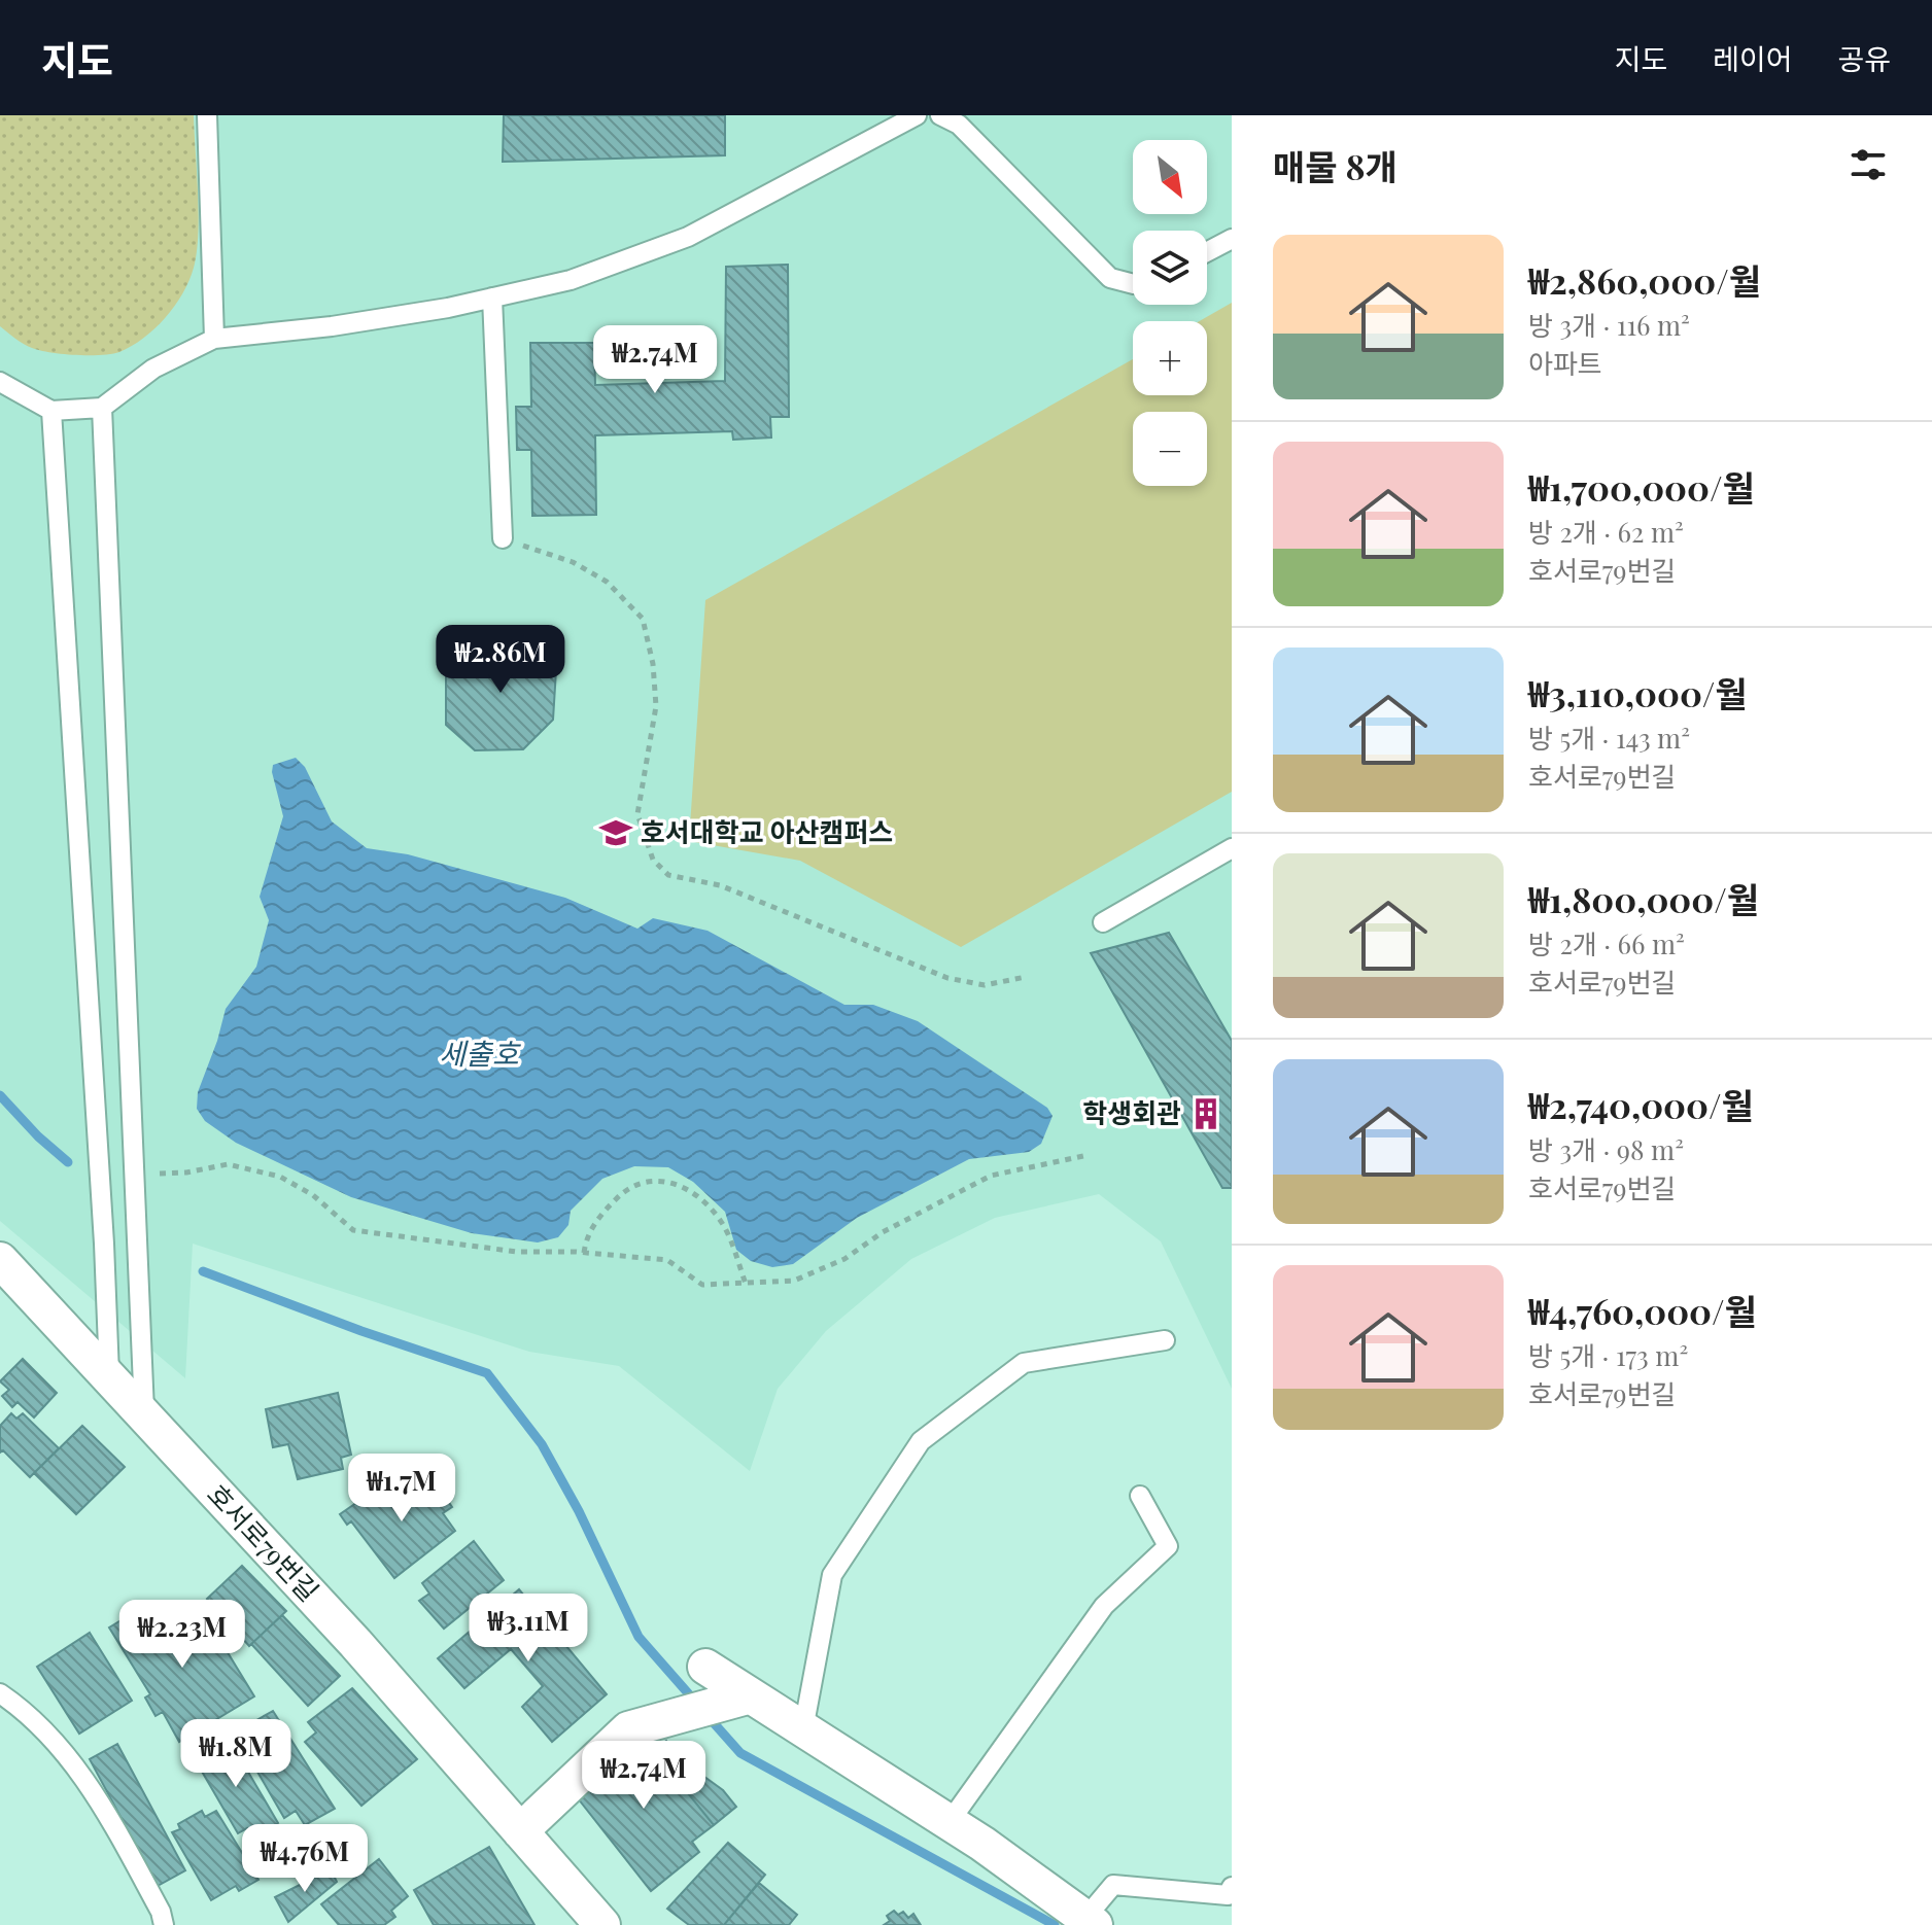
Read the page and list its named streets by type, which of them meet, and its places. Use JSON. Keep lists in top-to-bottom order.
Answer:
{
  "streets": {
    "street": ["호서로79번길"]
  },
  "water": ["세출호"],
  "places": {
    "school or university": ["호서대학교 아산캠퍼스"],
    "building": ["학생회관"]
  },
  "north": "bottom right",
  "page": {
    "header": "지도",
    "nav": ["지도", "레이어", "공유"],
    "heading": "매물 8개",
    "map_buttons": ["+", "−"],
    "list": [
      {
        "name": "₩2,860,000/월",
        "note": "방 3개 · 116 m² · 아파트"
      },
      {
        "name": "₩1,700,000/월",
        "note": "방 2개 · 62 m² · 호서로79번길"
      },
      {
        "name": "₩3,110,000/월",
        "note": "방 5개 · 143 m² · 호서로79번길"
      },
      {
        "name": "₩1,800,000/월",
        "note": "방 2개 · 66 m² · 호서로79번길"
      },
      {
        "name": "₩2,740,000/월",
        "note": "방 3개 · 98 m² · 호서로79번길"
      },
      {
        "name": "₩4,760,000/월",
        "note": "방 5개 · 173 m² · 호서로79번길"
      }
    ],
    "price": [
      "₩2.74M",
      "₩2.86M",
      "₩1.7M",
      "₩3.11M",
      "₩2.23M",
      "₩1.8M",
      "₩2.74M",
      "₩4.76M"
    ]
  }
}
